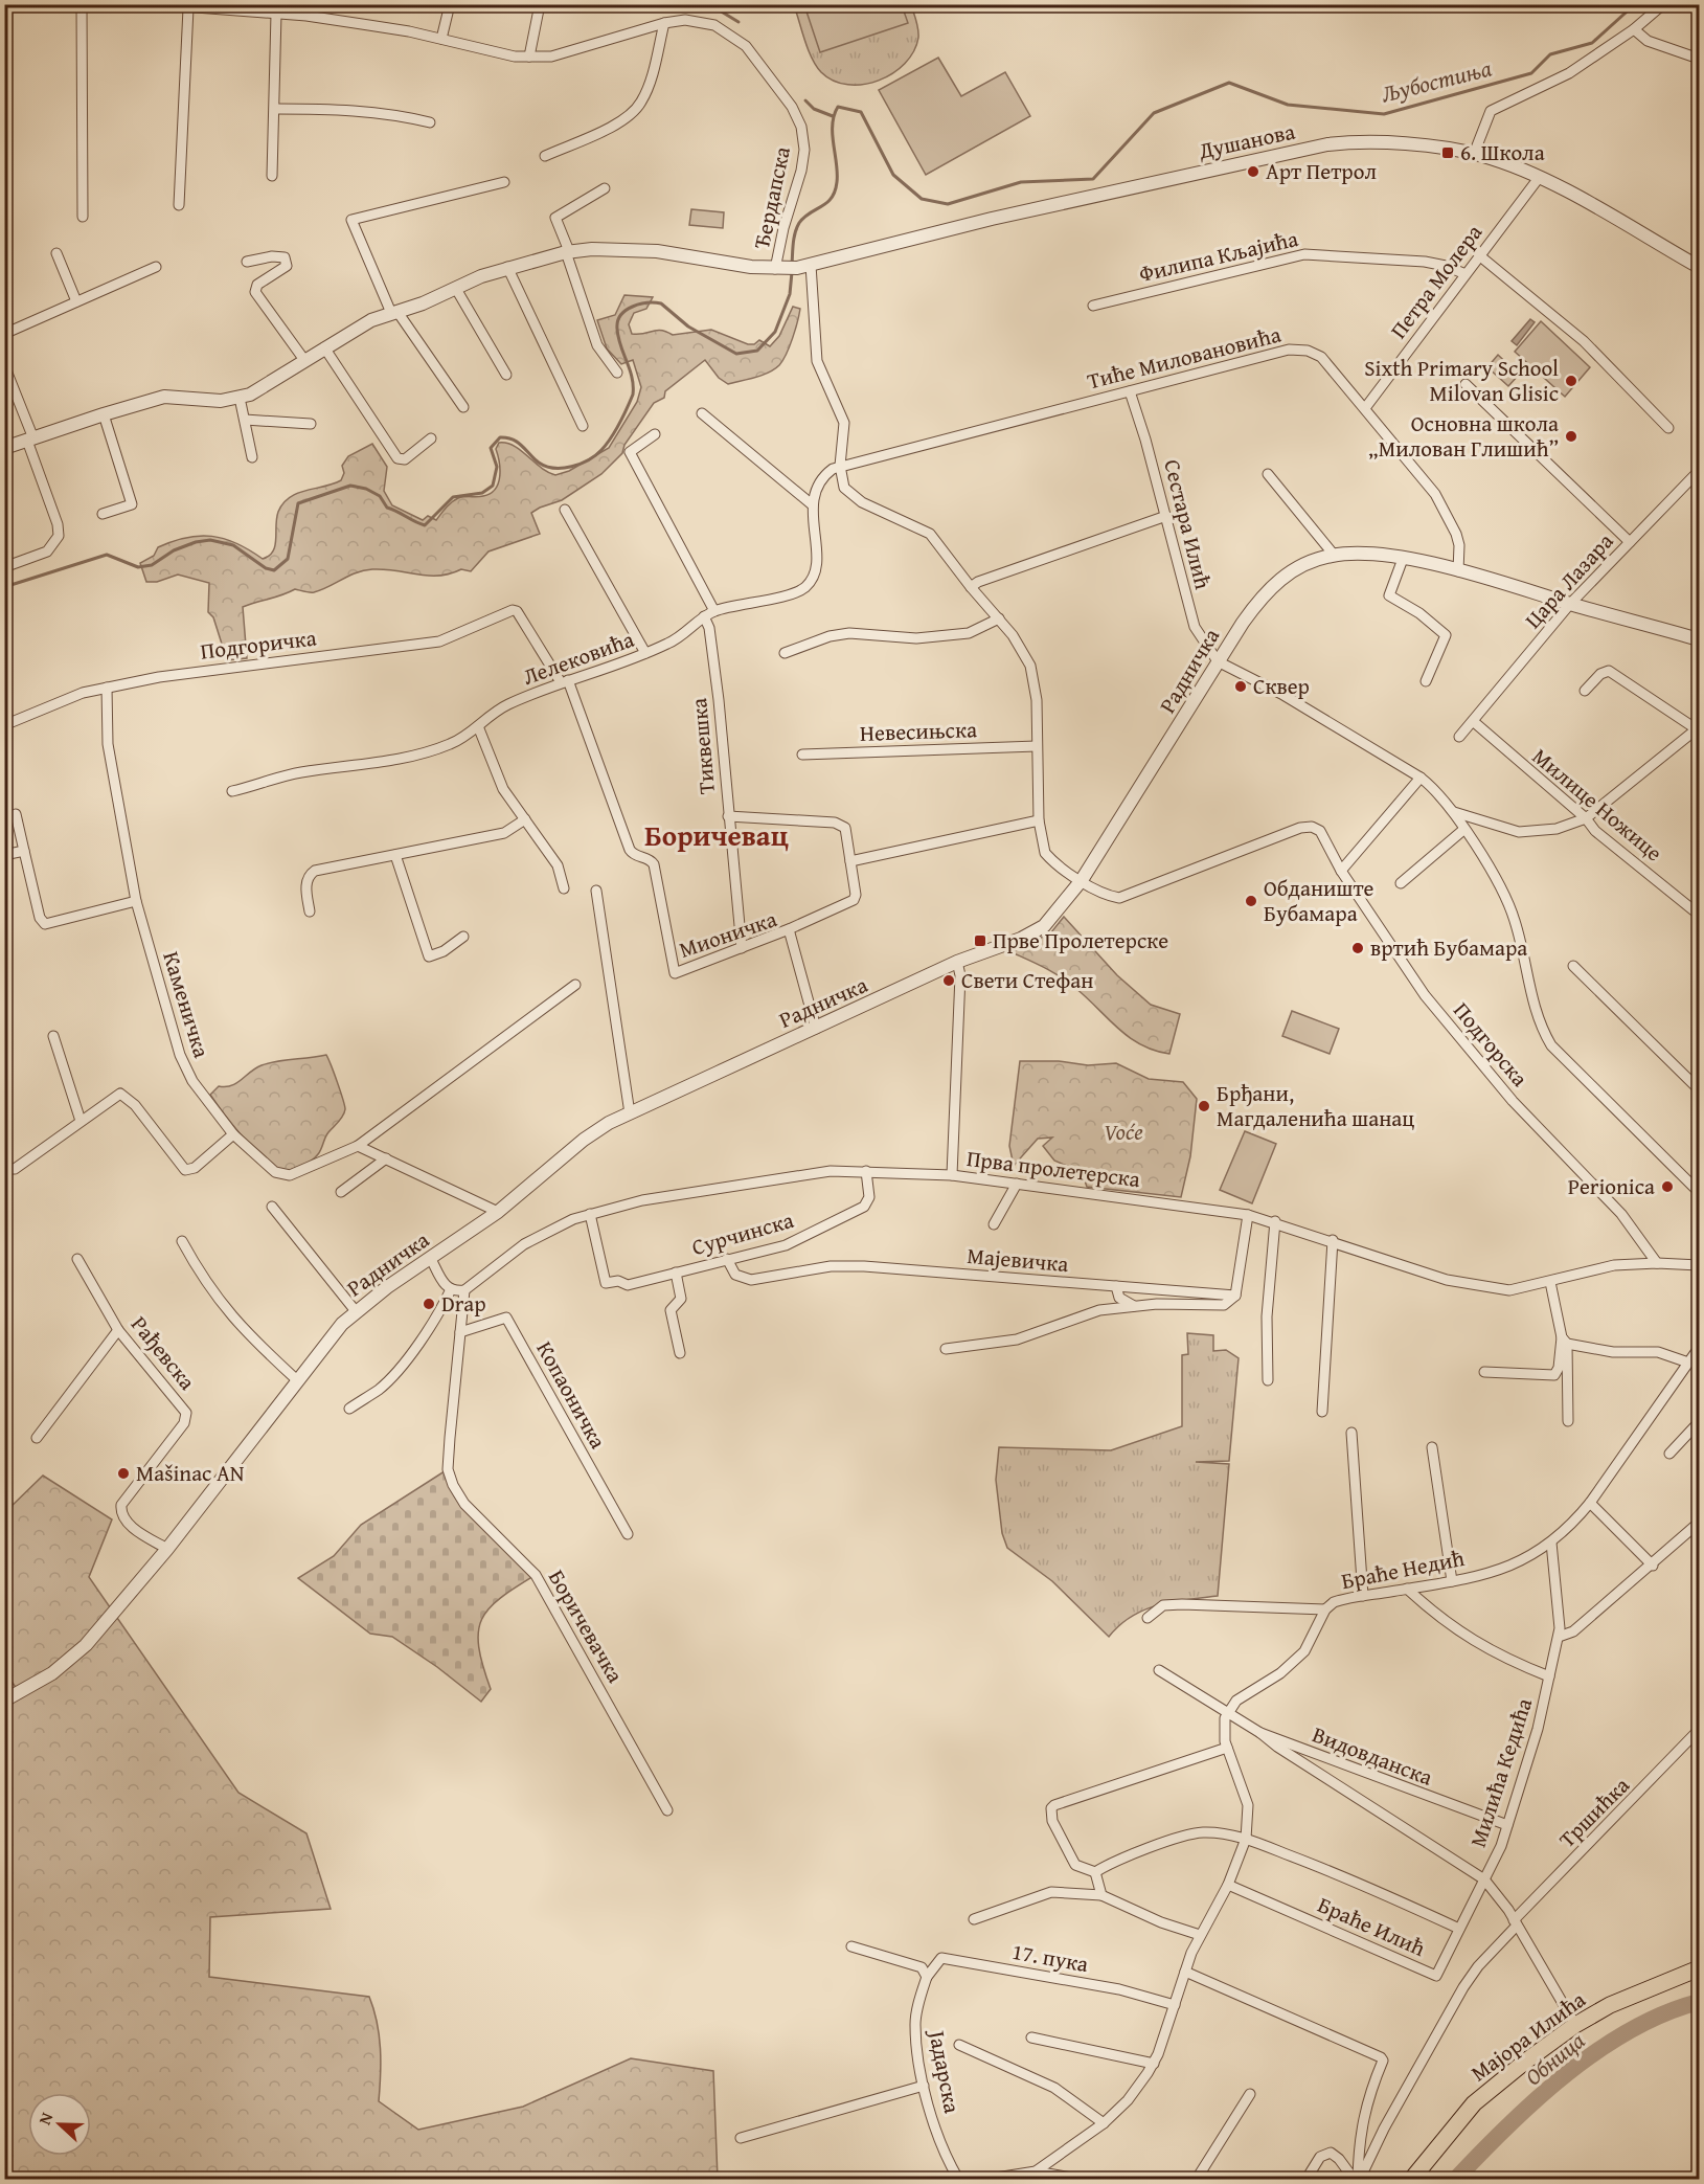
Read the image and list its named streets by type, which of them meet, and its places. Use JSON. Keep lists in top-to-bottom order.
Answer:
{
  "streets": {
    "main road": ["Мајора Илића"],
    "street": [
      "Душанова",
      "Ђердапска",
      "Филипа Кљајића",
      "Петра Молера",
      "Тиће Миловановића",
      "Сестара Илић",
      "Цара Лазара",
      "Подгоричка",
      "Лелековића",
      "Радничка",
      "Невесињска",
      "Тиквешка",
      "Милице Ножице",
      "Мионичка",
      "Каменичка",
      "Подгорска",
      "Прва пролетерска",
      "Сурчинска",
      "Мајевичка",
      "Рађевска",
      "Копаоничка",
      "Браће Недић",
      "Боричевачка",
      "Видовданска",
      "Милића Кедића",
      "Тршићка",
      "Браће Илић",
      "17. пука",
      "Јадарска"
    ]
  },
  "crossings": [
    ["Душанова", "Ђердапска"],
    ["Душанова", "Петра Молера"],
    ["Ђердапска", "Тиће Миловановића"],
    ["Филипа Кљајића", "Петра Молера"],
    ["Петра Молера", "Тиће Миловановића"],
    ["Тиће Миловановића", "Сестара Илић"],
    ["Тиће Миловановића", "Радничка"],
    ["Сестара Илић", "Радничка"],
    ["Цара Лазара", "Радничка"],
    ["Цара Лазара", "Милице Ножице"],
    ["Подгоричка", "Мионичка"],
    ["Подгоричка", "Каменичка"],
    ["Лелековића", "Тиквешка"],
    ["Лелековића", "Мионичка"],
    ["Радничка", "Мионичка"],
    ["Радничка", "Подгорска"],
    ["Радничка", "Рађевска"],
    ["Тиквешка", "Мионичка"],
    ["Подгорска", "Прва пролетерска"],
    ["Прва пролетерска", "Сурчинска"],
    ["Прва пролетерска", "Боричевачка"],
    ["Сурчинска", "Мајевичка"],
    ["Копаоничка", "Боричевачка"],
    ["Браће Недић", "Видовданска"],
    ["Браће Недић", "Милића Кедића"],
    ["Видовданска", "Милића Кедића"],
    ["Милића Кедића", "Тршићка"],
    ["Милића Кедића", "Браће Илић"],
    ["Милића Кедића", "Мајора Илића"],
    ["17. пука", "Јадарска"]
  ],
  "districts": ["Боричевац"],
  "water": ["Љубостиња", "Обница"],
  "parks": ["Voće"],
  "places": {
    "transit": ["6. Школа", "Прве Пролетерске"],
    "other": [
      "Арт Петрол",
      "Sixth Primary School Milovan Glisic",
      "Основна школа „Милован Глишић”",
      "Сквер",
      "Обданиште Бубамара",
      "вртић Бубамара",
      "Свети Стефан",
      "Брђани, Магдаленића шанац",
      "Perionica",
      "Drap",
      "Mašinac AN"
    ]
  },
  "north": "left"
}
